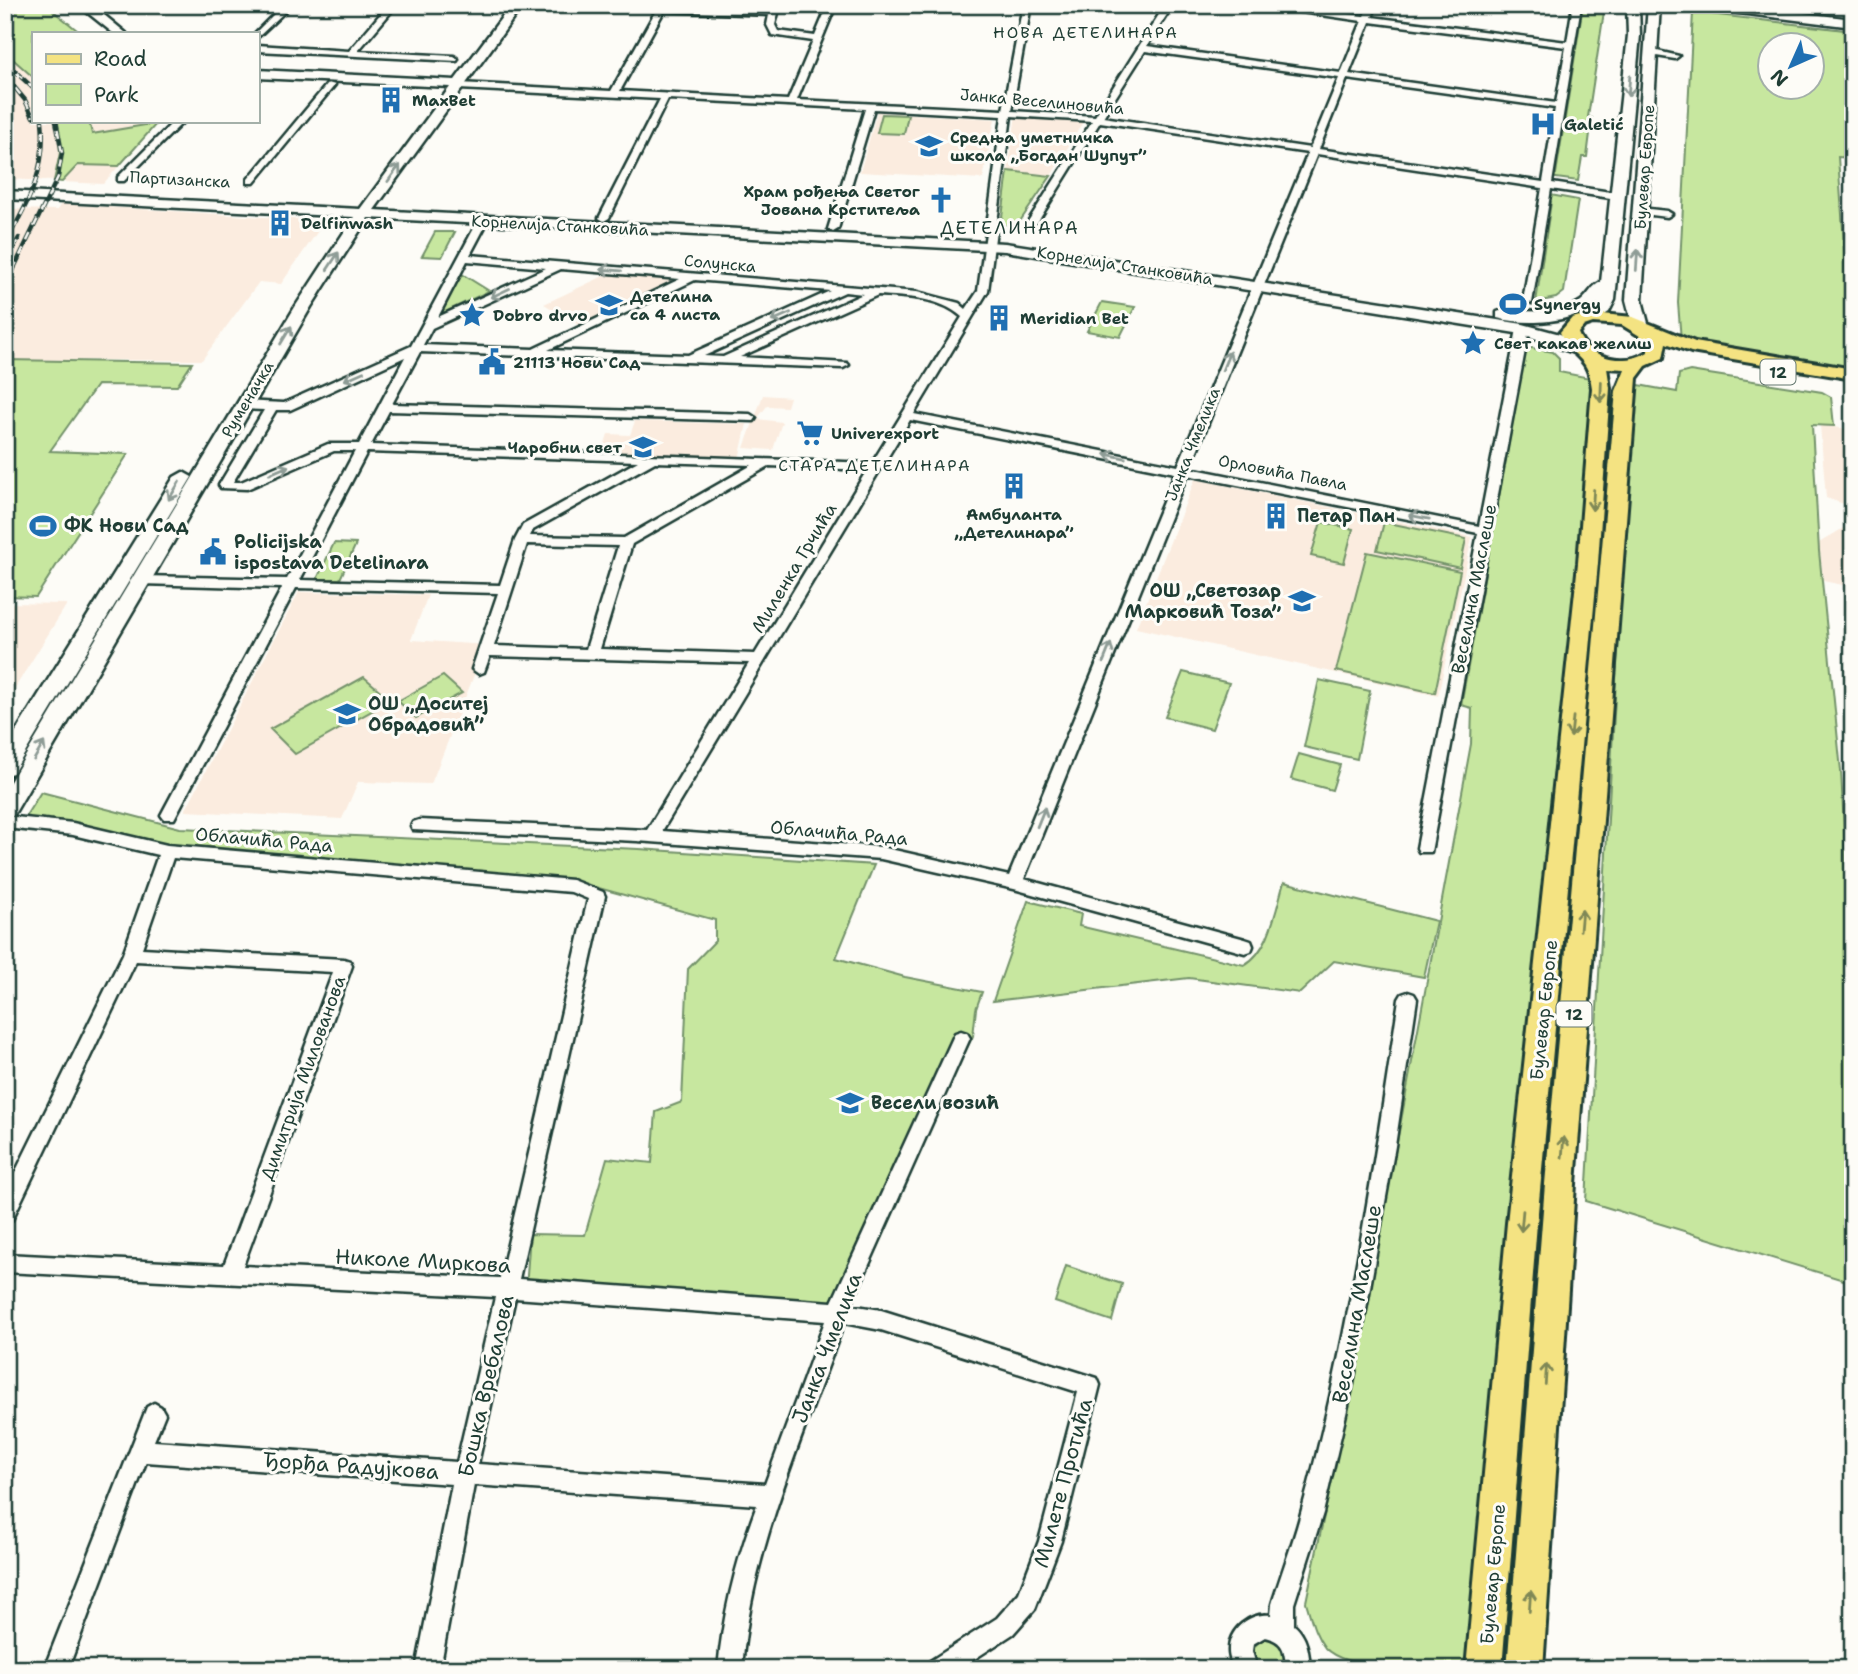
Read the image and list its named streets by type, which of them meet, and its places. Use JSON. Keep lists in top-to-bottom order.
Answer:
{
  "streets": {
    "main road": [
      "Булевар Европе",
      "Партизанска",
      "Корнелија Станковића",
      "12",
      "Руменачка"
    ],
    "street": [
      "Јанка Веселиновића",
      "Солунска",
      "Јанка Чмелика",
      "Орловића Павла",
      "Миленка Грчића",
      "Веселина Маслеше",
      "Облачића Рада",
      "Димитрија Милованова",
      "Николе Миркова",
      "Бошка Вребалова",
      "Ђорђа Радујкова",
      "Милете Протића"
    ]
  },
  "crossings": [
    ["Јанка Веселиновића", "Булевар Европе"],
    ["Јанка Веселиновића", "Руменачка"],
    ["Јанка Веселиновића", "Јанка Чмелика"],
    ["Јанка Веселиновића", "Миленка Грчића"],
    ["Булевар Европе", "Корнелија Станковића"],
    ["Булевар Европе", "12"],
    ["Партизанска", "Корнелија Станковића"],
    ["Партизанска", "Руменачка"],
    ["Корнелија Станковића", "12"],
    ["Корнелија Станковића", "Руменачка"],
    ["Корнелија Станковића", "Јанка Чмелика"],
    ["Корнелија Станковића", "Миленка Грчића"],
    ["Корнелија Станковића", "Веселина Маслеше"],
    ["Солунска", "Миленка Грчића"],
    ["Јанка Чмелика", "Орловића Павла"],
    ["Јанка Чмелика", "Облачића Рада"],
    ["Јанка Чмелика", "Николе Миркова"],
    ["Јанка Чмелика", "Ђорђа Радујкова"],
    ["Јанка Чмелика", "Милете Протића"],
    ["Орловића Павла", "Миленка Грчића"],
    ["Орловића Павла", "Веселина Маслеше"],
    ["Миленка Грчића", "Облачића Рада"],
    ["Облачића Рада", "Бошка Вребалова"],
    ["Димитрија Милованова", "Николе Миркова"],
    ["Николе Миркова", "Бошка Вребалова"],
    ["Николе Миркова", "Милете Протића"],
    ["Бошка Вребалова", "Ђорђа Радујкова"]
  ],
  "one_way": ["Јанка Чмелика", "Орловића Павла"],
  "districts": ["НОВА ДЕТЕЛИНАРА", "ДЕТЕЛИНАРА", "СТАРА ДЕТЕЛИНАРА"],
  "places": {
    "building": [
      "MaxBet",
      "Delfinwash",
      "Meridian Bet",
      "Амбуланта „Детелинара”",
      "Петар Пан"
    ],
    "hospital": ["Galetić"],
    "school or university": [
      "Средња уметничка школа „Богдан Шупут”",
      "Детелина са 4 листа",
      "Чаробни свет",
      "ОШ „Светозар Марковић Тоза”",
      "ОШ „Доситеј Обрадовић”",
      "Весели возић"
    ],
    "church": ["Храм рођења Светог Јована Крститеља"],
    "sports": ["Synergy", "ФК Нови Сад"],
    "place": ["Dobro drvo", "Свет какав желиш"],
    "public building": ["21113 Нови Сад", "Policijska ispostava Detelinara"],
    "supermarket": ["Univerexport"]
  },
  "legend": ["Road", "Park"],
  "north": "bottom left"
}
